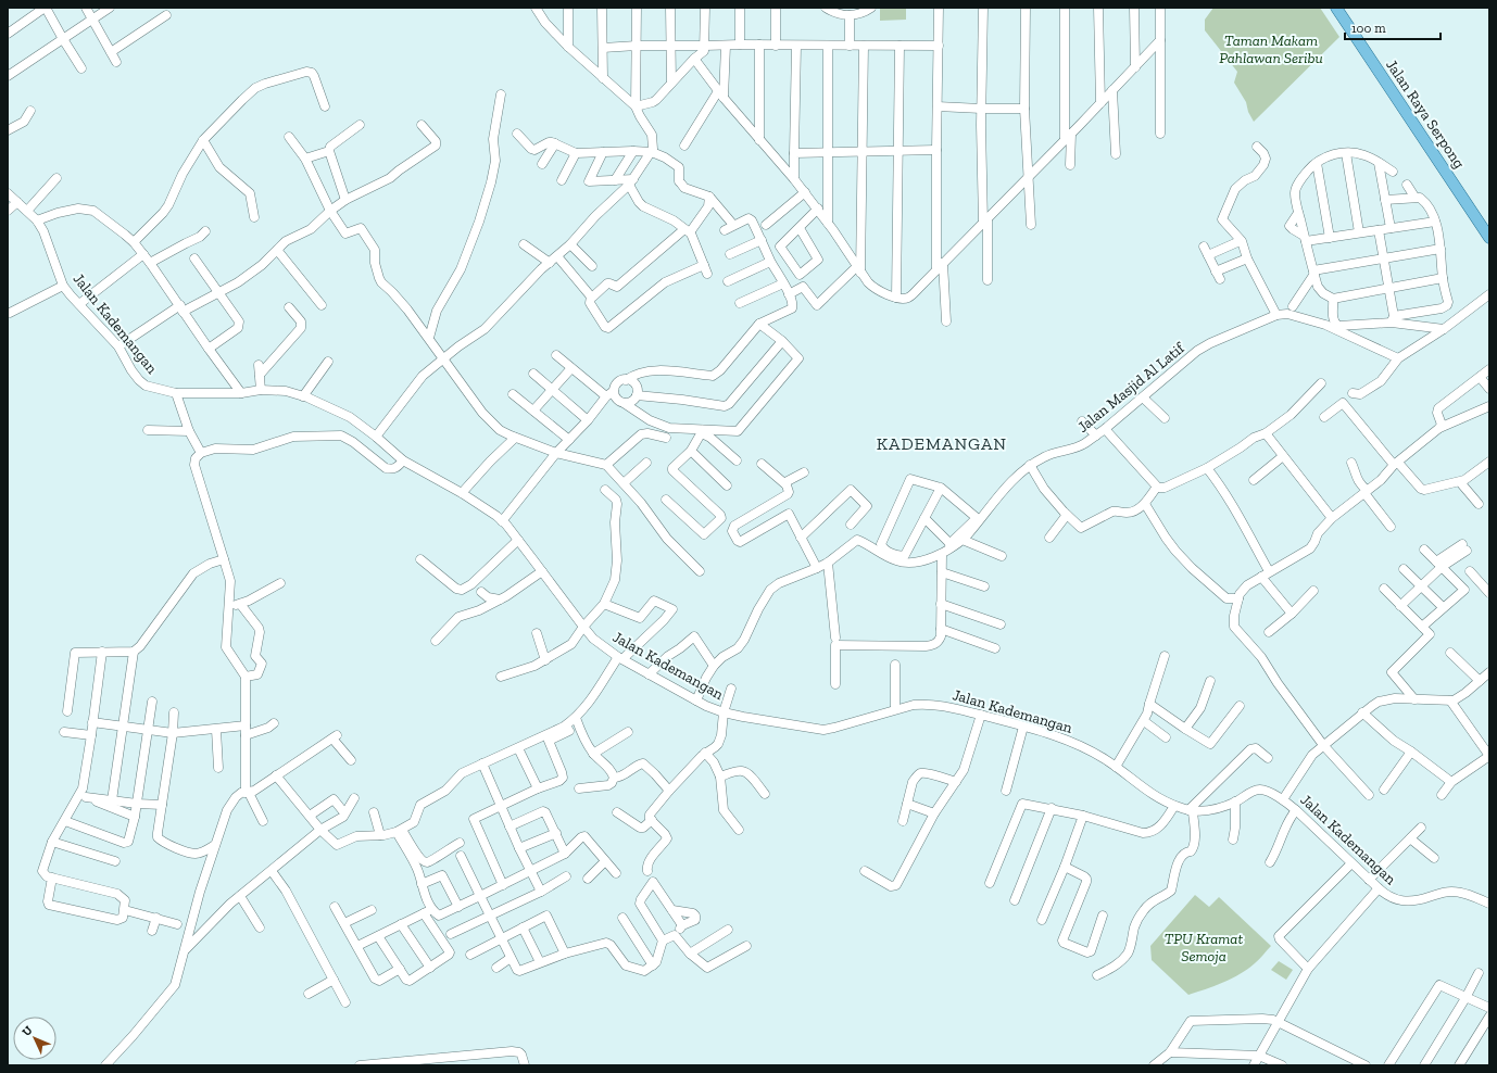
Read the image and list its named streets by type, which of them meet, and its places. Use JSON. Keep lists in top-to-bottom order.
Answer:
{
  "streets": {
    "main road": ["Jalan Raya Serpong"],
    "street": ["Jalan Kademangan", "Jalan Masjid Al Latif"]
  },
  "crossings": [
    ["Jalan Kademangan", "Jalan Masjid Al Latif"]
  ],
  "districts": ["KADEMANGAN"],
  "parks": ["Taman Makam Pahlawan Seribu", "TPU Kramat Semoja"],
  "scale_bar": "100 m",
  "north": "top left"
}
